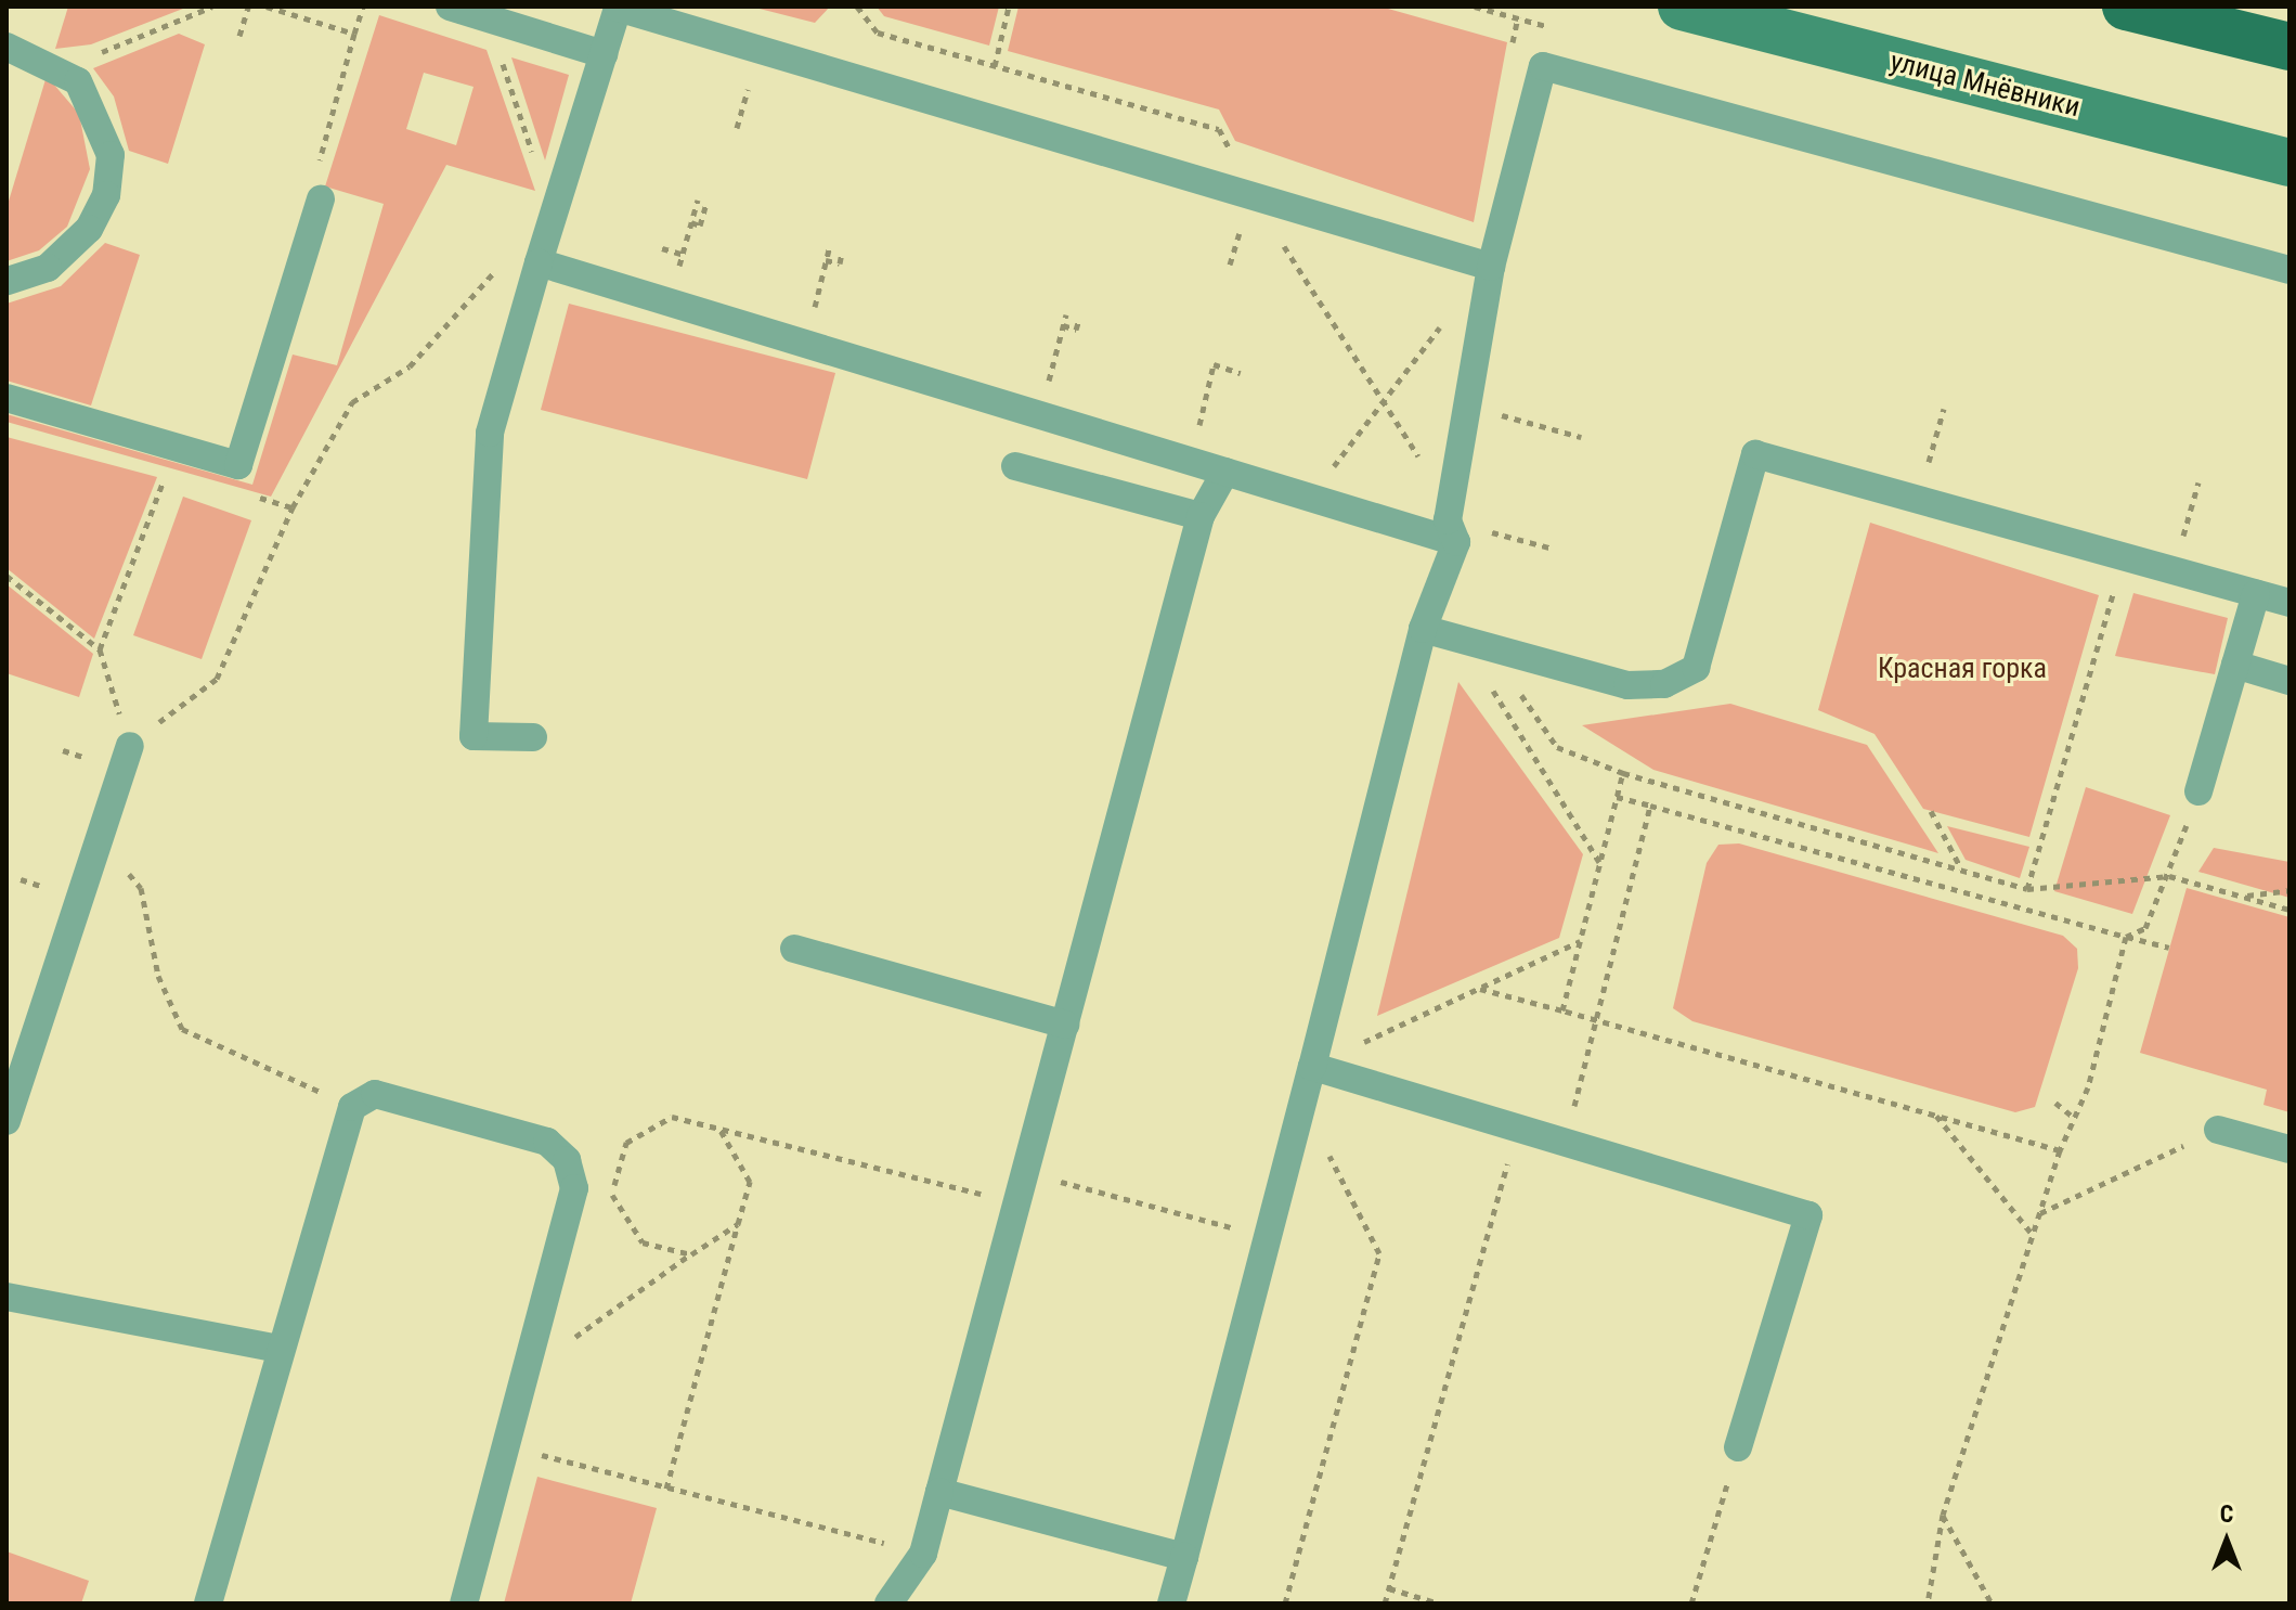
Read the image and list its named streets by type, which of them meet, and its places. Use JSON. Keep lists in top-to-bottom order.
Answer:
{
  "streets": {
    "main road": ["улица Мнёвники"]
  },
  "parks": ["Красная горка"],
  "north": "top"
}
